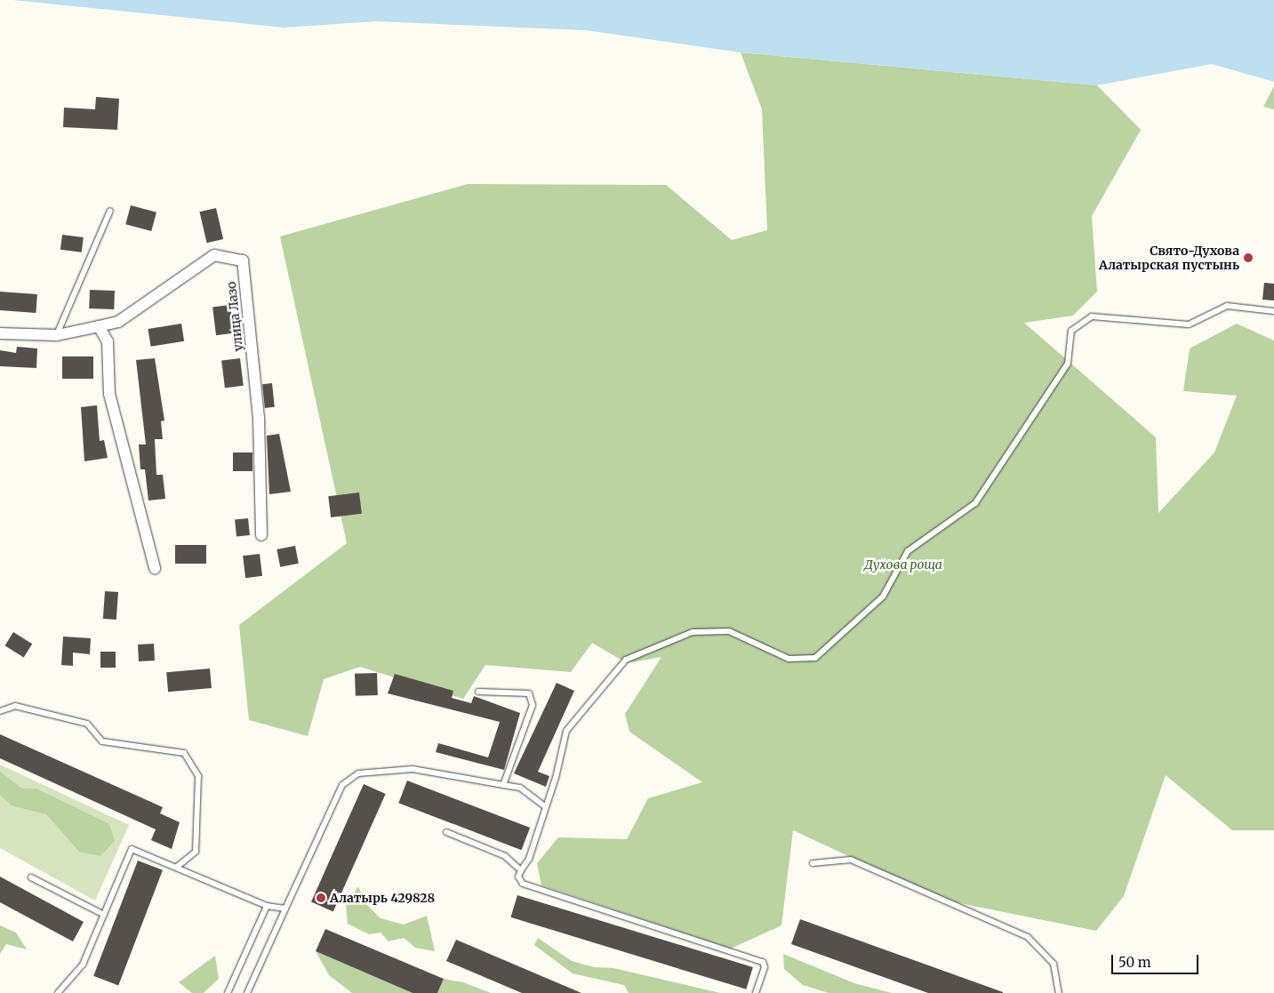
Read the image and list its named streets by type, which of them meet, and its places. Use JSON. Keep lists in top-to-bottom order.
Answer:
{
  "streets": {
    "street": ["улица Лазо"]
  },
  "parks": ["Духова роща"],
  "places": ["Свято-Духова Алатырская пустынь", "Алатырь 429828"],
  "scale_bar": "50 m"
}
